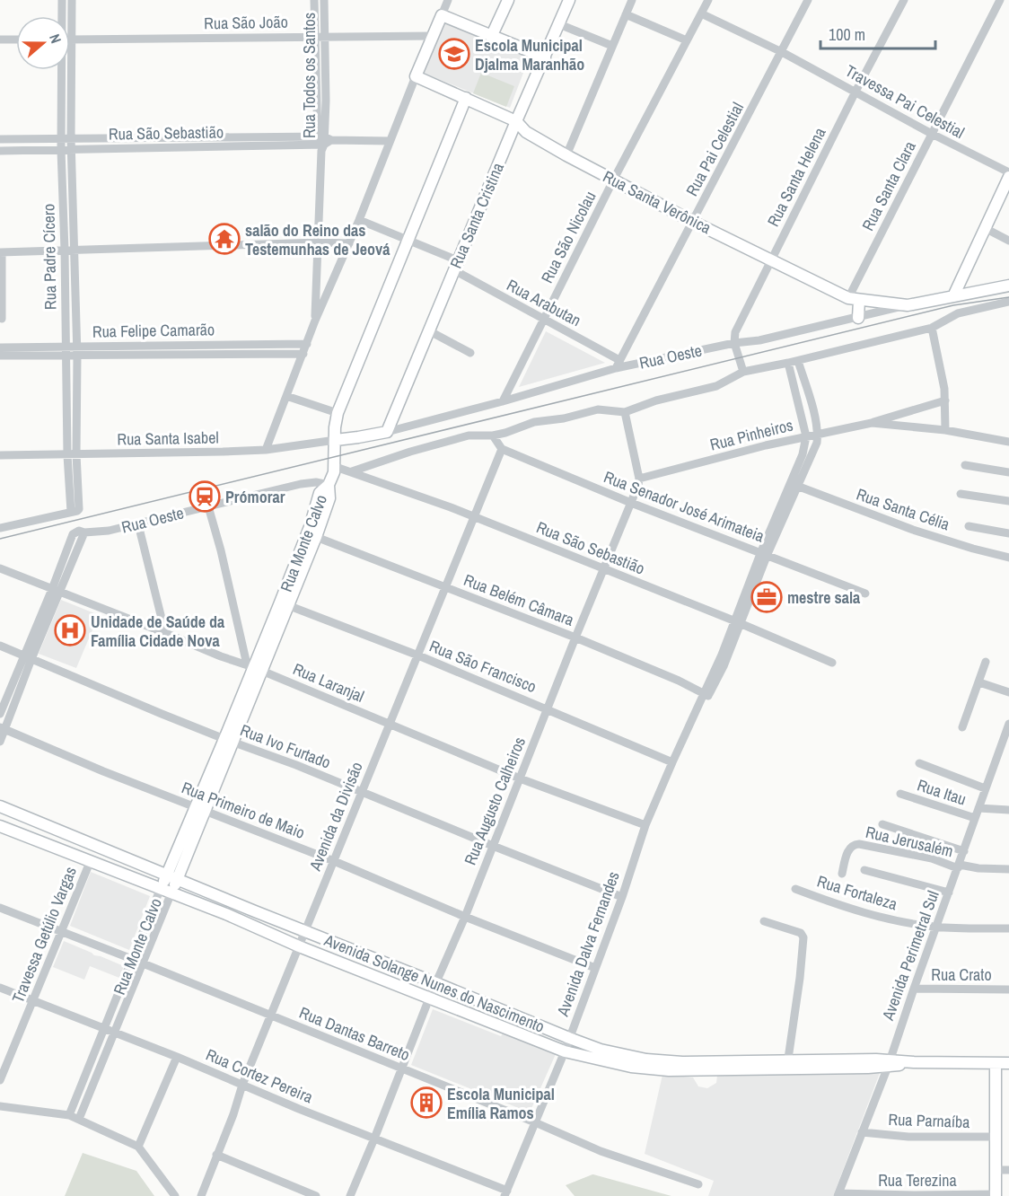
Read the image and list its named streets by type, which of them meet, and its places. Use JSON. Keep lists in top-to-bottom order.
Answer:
{
  "streets": {
    "main road": [
      "Rua Santa Verônica",
      "Rua Santa Cristina",
      "Rua Oeste",
      "Rua Monte Calvo",
      "Avenida Solange Nunes do Nascimento"
    ],
    "street": [
      "Rua São João",
      "Rua Todos os Santos",
      "Travessa Pai Celestial",
      "Rua São Sebastião",
      "Rua Pai Celestial",
      "Rua Santa Helena",
      "Rua Santa Clara",
      "Rua São Nicolau",
      "Rua Padre Cícero",
      "Rua Arabutan",
      "Rua Felipe Camarão",
      "Rua Pinheiros",
      "Rua Santa Isabel",
      "Rua Senador José Arimateia",
      "Rua Santa Célia",
      "Rua Belém Câmara",
      "Rua São Francisco",
      "Rua Laranjal",
      "Rua Ivo Furtado",
      "Rua Itau",
      "Rua Augusto Calheiros",
      "Rua Primeiro de Maio",
      "Avenida da Divisão",
      "Rua Jerusalém",
      "Rua Fortaleza",
      "Travessa Getúlio Vargas",
      "Avenida Dalva Fernandes",
      "Avenida Perimetral Sul",
      "Rua Crato",
      "Rua Dantas Barreto",
      "Rua Cortez Pereira",
      "Rua Parnaíba",
      "Rua Terezina"
    ]
  },
  "crossings": [
    ["Rua São João", "Rua Todos os Santos"],
    ["Rua São João", "Rua Padre Cícero"],
    ["Rua Todos os Santos", "Rua São Sebastião"],
    ["Travessa Pai Celestial", "Rua Pai Celestial"],
    ["Travessa Pai Celestial", "Rua Santa Helena"],
    ["Travessa Pai Celestial", "Rua Santa Clara"],
    ["Travessa Pai Celestial", "Rua São Nicolau"],
    ["Rua São Sebastião", "Rua Padre Cícero"],
    ["Rua São Sebastião", "Rua Augusto Calheiros"],
    ["Rua São Sebastião", "Avenida da Divisão"],
    ["Rua São Sebastião", "Avenida Dalva Fernandes"],
    ["Rua Pai Celestial", "Rua Santa Verônica"],
    ["Rua Pai Celestial", "Rua Arabutan"],
    ["Rua Pai Celestial", "Rua Oeste"],
    ["Rua Santa Helena", "Rua Santa Verônica"],
    ["Rua Santa Helena", "Rua Oeste"],
    ["Rua Santa Clara", "Rua Santa Verônica"],
    ["Rua Santa Verônica", "Rua Santa Cristina"],
    ["Rua Santa Verônica", "Rua São Nicolau"],
    ["Rua Santa Verônica", "Rua Oeste"],
    ["Rua Santa Cristina", "Rua Arabutan"],
    ["Rua Santa Cristina", "Rua Oeste"],
    ["Rua São Nicolau", "Rua Arabutan"],
    ["Rua São Nicolau", "Rua Oeste"],
    ["Rua Padre Cícero", "Rua Felipe Camarão"],
    ["Rua Padre Cícero", "Rua Santa Isabel"],
    ["Rua Arabutan", "Rua Oeste"],
    ["Rua Oeste", "Rua Santa Isabel"],
    ["Rua Oeste", "Rua Monte Calvo"],
    ["Rua Oeste", "Rua Laranjal"],
    ["Rua Pinheiros", "Rua Augusto Calheiros"],
    ["Rua Pinheiros", "Avenida Dalva Fernandes"],
    ["Rua Senador José Arimateia", "Rua Augusto Calheiros"],
    ["Rua Senador José Arimateia", "Avenida da Divisão"],
    ["Rua Senador José Arimateia", "Avenida Dalva Fernandes"],
    ["Rua Santa Célia", "Avenida Dalva Fernandes"],
    ["Rua Monte Calvo", "Rua Belém Câmara"],
    ["Rua Monte Calvo", "Rua São Francisco"],
    ["Rua Monte Calvo", "Rua Laranjal"],
    ["Rua Monte Calvo", "Rua Ivo Furtado"],
    ["Rua Monte Calvo", "Rua Primeiro de Maio"],
    ["Rua Monte Calvo", "Avenida Solange Nunes do Nascimento"],
    ["Rua Monte Calvo", "Rua Dantas Barreto"],
    ["Rua Monte Calvo", "Rua Cortez Pereira"],
    ["Rua Belém Câmara", "Rua Augusto Calheiros"],
    ["Rua Belém Câmara", "Avenida da Divisão"],
    ["Rua Belém Câmara", "Avenida Dalva Fernandes"],
    ["Rua São Francisco", "Rua Augusto Calheiros"],
    ["Rua São Francisco", "Avenida da Divisão"],
    ["Rua São Francisco", "Avenida Dalva Fernandes"],
    ["Rua Laranjal", "Rua Augusto Calheiros"],
    ["Rua Laranjal", "Avenida da Divisão"],
    ["Rua Laranjal", "Avenida Dalva Fernandes"],
    ["Rua Ivo Furtado", "Rua Augusto Calheiros"],
    ["Rua Ivo Furtado", "Avenida da Divisão"],
    ["Rua Ivo Furtado", "Avenida Dalva Fernandes"],
    ["Rua Itau", "Avenida Perimetral Sul"],
    ["Rua Augusto Calheiros", "Rua Primeiro de Maio"],
    ["Rua Augusto Calheiros", "Avenida Solange Nunes do Nascimento"],
    ["Rua Augusto Calheiros", "Rua Dantas Barreto"],
    ["Rua Augusto Calheiros", "Rua Cortez Pereira"],
    ["Rua Primeiro de Maio", "Avenida da Divisão"],
    ["Rua Primeiro de Maio", "Avenida Dalva Fernandes"],
    ["Avenida da Divisão", "Avenida Solange Nunes do Nascimento"],
    ["Avenida da Divisão", "Rua Dantas Barreto"],
    ["Avenida da Divisão", "Rua Cortez Pereira"],
    ["Rua Jerusalém", "Avenida Perimetral Sul"],
    ["Rua Fortaleza", "Avenida Perimetral Sul"],
    ["Travessa Getúlio Vargas", "Avenida Solange Nunes do Nascimento"],
    ["Travessa Getúlio Vargas", "Rua Dantas Barreto"],
    ["Travessa Getúlio Vargas", "Rua Cortez Pereira"],
    ["Avenida Dalva Fernandes", "Avenida Solange Nunes do Nascimento"],
    ["Avenida Dalva Fernandes", "Rua Dantas Barreto"],
    ["Avenida Dalva Fernandes", "Rua Cortez Pereira"],
    ["Avenida Perimetral Sul", "Rua Crato"],
    ["Avenida Perimetral Sul", "Avenida Solange Nunes do Nascimento"],
    ["Avenida Perimetral Sul", "Rua Parnaíba"],
    ["Avenida Perimetral Sul", "Rua Terezina"]
  ],
  "places": {
    "school or university": ["Escola Municipal Djalma Maranhão"],
    "temple": ["salão do Reino das Testemunhas de Jeová"],
    "station": ["Prómorar"],
    "office": ["mestre sala"],
    "hospital": ["Unidade de Saúde da Família Cidade Nova"],
    "building": ["Escola Municipal Emília Ramos"]
  },
  "scale_bar": "100 m",
  "north": "right"
}
